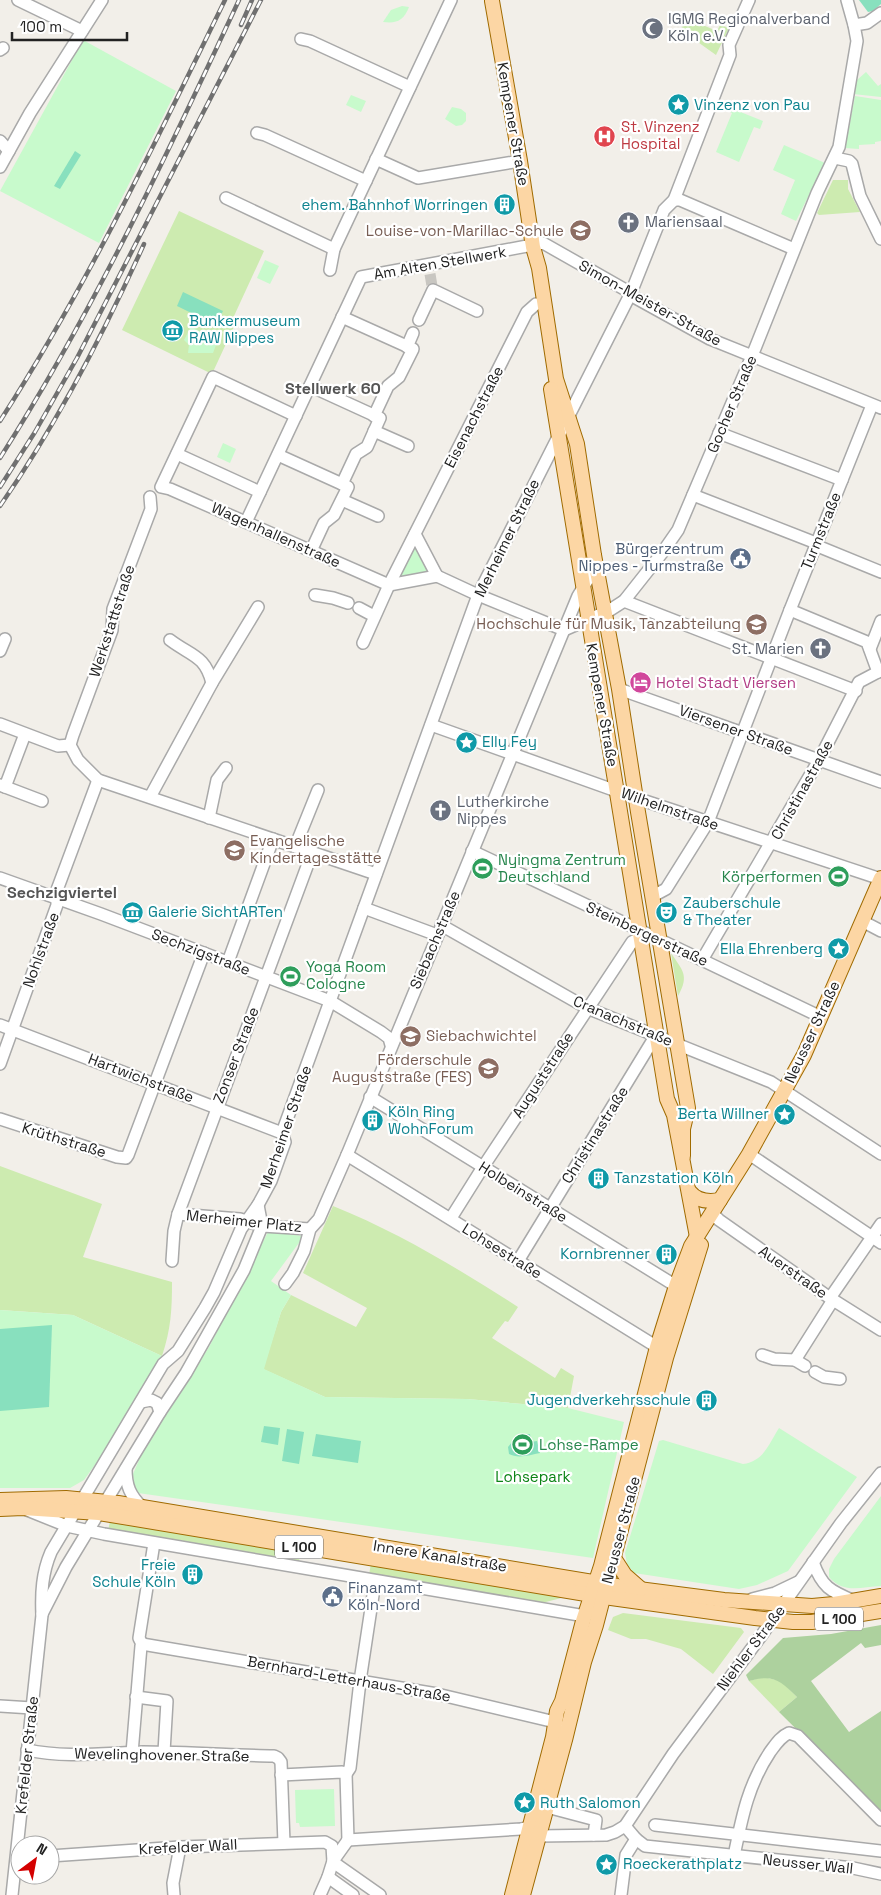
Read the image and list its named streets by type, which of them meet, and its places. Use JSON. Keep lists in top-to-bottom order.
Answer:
{
  "streets": {
    "main road": [
      "Kempener Straße",
      "Neusser Straße",
      "L 100",
      "Innere Kanalstraße"
    ],
    "street": [
      "Am Alten Stellwerk",
      "Simon-Meister-Straße",
      "Gocher Straße",
      "Eisenachstraße",
      "Turmstraße",
      "Wagenhallenstraße",
      "Merheimer Straße",
      "Werkstattstraße",
      "Viersener Straße",
      "Christinastraße",
      "Wilhelmstraße",
      "Steinbergerstraße",
      "Siebachstraße",
      "Nohlstraße",
      "Sechzigstraße",
      "Cranachstraße",
      "Zonser Straße",
      "Auguststraße",
      "Hartwichstraße",
      "Krüthstraße",
      "Holbeinstraße",
      "Merheimer Platz",
      "Lohsestraße",
      "Auerstraße",
      "Niehler Straße",
      "Bernhard-Letterhaus-Straße",
      "Krefelder Straße",
      "Wevelinghovener Straße",
      "Krefelder Wall",
      "Neusser Wall"
    ]
  },
  "crossings": [
    ["Kempener Straße", "Am Alten Stellwerk"],
    ["Kempener Straße", "Simon-Meister-Straße"],
    ["Kempener Straße", "Gocher Straße"],
    ["Kempener Straße", "Eisenachstraße"],
    ["Kempener Straße", "Merheimer Straße"],
    ["Kempener Straße", "Viersener Straße"],
    ["Kempener Straße", "Christinastraße"],
    ["Kempener Straße", "Wilhelmstraße"],
    ["Kempener Straße", "Steinbergerstraße"],
    ["Kempener Straße", "Siebachstraße"],
    ["Kempener Straße", "Cranachstraße"],
    ["Kempener Straße", "Neusser Straße"],
    ["Kempener Straße", "Auguststraße"],
    ["Am Alten Stellwerk", "Simon-Meister-Straße"],
    ["Am Alten Stellwerk", "Wagenhallenstraße"],
    ["Simon-Meister-Straße", "Gocher Straße"],
    ["Simon-Meister-Straße", "Turmstraße"],
    ["Simon-Meister-Straße", "Merheimer Straße"],
    ["Gocher Straße", "Siebachstraße"],
    ["Eisenachstraße", "Wagenhallenstraße"],
    ["Merheimer Straße", "Wilhelmstraße"],
    ["Merheimer Straße", "Sechzigstraße"],
    ["Merheimer Straße", "Cranachstraße"],
    ["Merheimer Straße", "Hartwichstraße"],
    ["Merheimer Straße", "Merheimer Platz"],
    ["Merheimer Straße", "Innere Kanalstraße"],
    ["Merheimer Straße", "Krefelder Straße"],
    ["Viersener Straße", "Christinastraße"],
    ["Christinastraße", "Wilhelmstraße"],
    ["Christinastraße", "Steinbergerstraße"],
    ["Christinastraße", "Cranachstraße"],
    ["Christinastraße", "Holbeinstraße"],
    ["Christinastraße", "Lohsestraße"],
    ["Wilhelmstraße", "Siebachstraße"],
    ["Wilhelmstraße", "Neusser Straße"],
    ["Steinbergerstraße", "Siebachstraße"],
    ["Steinbergerstraße", "Neusser Straße"],
    ["Steinbergerstraße", "Auguststraße"],
    ["Siebachstraße", "Sechzigstraße"],
    ["Siebachstraße", "Cranachstraße"],
    ["Siebachstraße", "Holbeinstraße"],
    ["Siebachstraße", "Merheimer Platz"],
    ["Siebachstraße", "Lohsestraße"],
    ["Nohlstraße", "Sechzigstraße"],
    ["Nohlstraße", "Hartwichstraße"],
    ["Sechzigstraße", "Zonser Straße"],
    ["Cranachstraße", "Neusser Straße"],
    ["Cranachstraße", "Auguststraße"],
    ["Neusser Straße", "Holbeinstraße"],
    ["Neusser Straße", "Lohsestraße"],
    ["Neusser Straße", "Auerstraße"],
    ["Neusser Straße", "Innere Kanalstraße"],
    ["Neusser Straße", "Bernhard-Letterhaus-Straße"],
    ["Zonser Straße", "Hartwichstraße"],
    ["Zonser Straße", "Merheimer Platz"],
    ["Auguststraße", "Holbeinstraße"],
    ["Auguststraße", "Lohsestraße"],
    ["Hartwichstraße", "Krüthstraße"],
    ["Innere Kanalstraße", "Niehler Straße"],
    ["Innere Kanalstraße", "Krefelder Straße"],
    ["Niehler Straße", "Neusser Wall"],
    ["Krefelder Straße", "Wevelinghovener Straße"]
  ],
  "districts": ["Stellwerk 60", "Sechzigviertel"],
  "parks": ["Lohsepark"],
  "places": {
    "mosque": ["IGMG Regionalverband Köln e.V."],
    "place": [
      "Vinzenz von Pau",
      "Elly Fey",
      "Ella Ehrenberg",
      "Berta Willner",
      "Ruth Salomon",
      "Roeckerathplatz"
    ],
    "hospital": ["St. Vinzenz Hospital"],
    "building": [
      "ehem. Bahnhof Worringen",
      "Köln Ring WohnForum",
      "Tanzstation Köln",
      "Kornbrenner",
      "Jugendverkehrsschule",
      "Freie Schule Köln"
    ],
    "church": ["Mariensaal", "St. Marien", "Lutherkirche Nippes"],
    "school or university": [
      "Louise-von-Marillac-Schule",
      "Hochschule für Musik, Tanzabteilung",
      "Evangelische Kindertagesstätte",
      "Siebachwichtel",
      "Förderschule Auguststraße (FES)"
    ],
    "museum": ["Bunkermuseum RAW Nippes", "Galerie SichtARTen"],
    "public building": ["Bürgerzentrum Nippes - Turmstraße", "Finanzamt Köln-Nord"],
    "hotel": ["Hotel Stadt Viersen"],
    "sports": [
      "Nyingma Zentrum Deutschland",
      "Körperformen",
      "Yoga Room Cologne",
      "Lohse-Rampe"
    ],
    "theatre": ["Zauberschule & Theater"]
  },
  "scale_bar": "100 m",
  "north": "top right"
}
